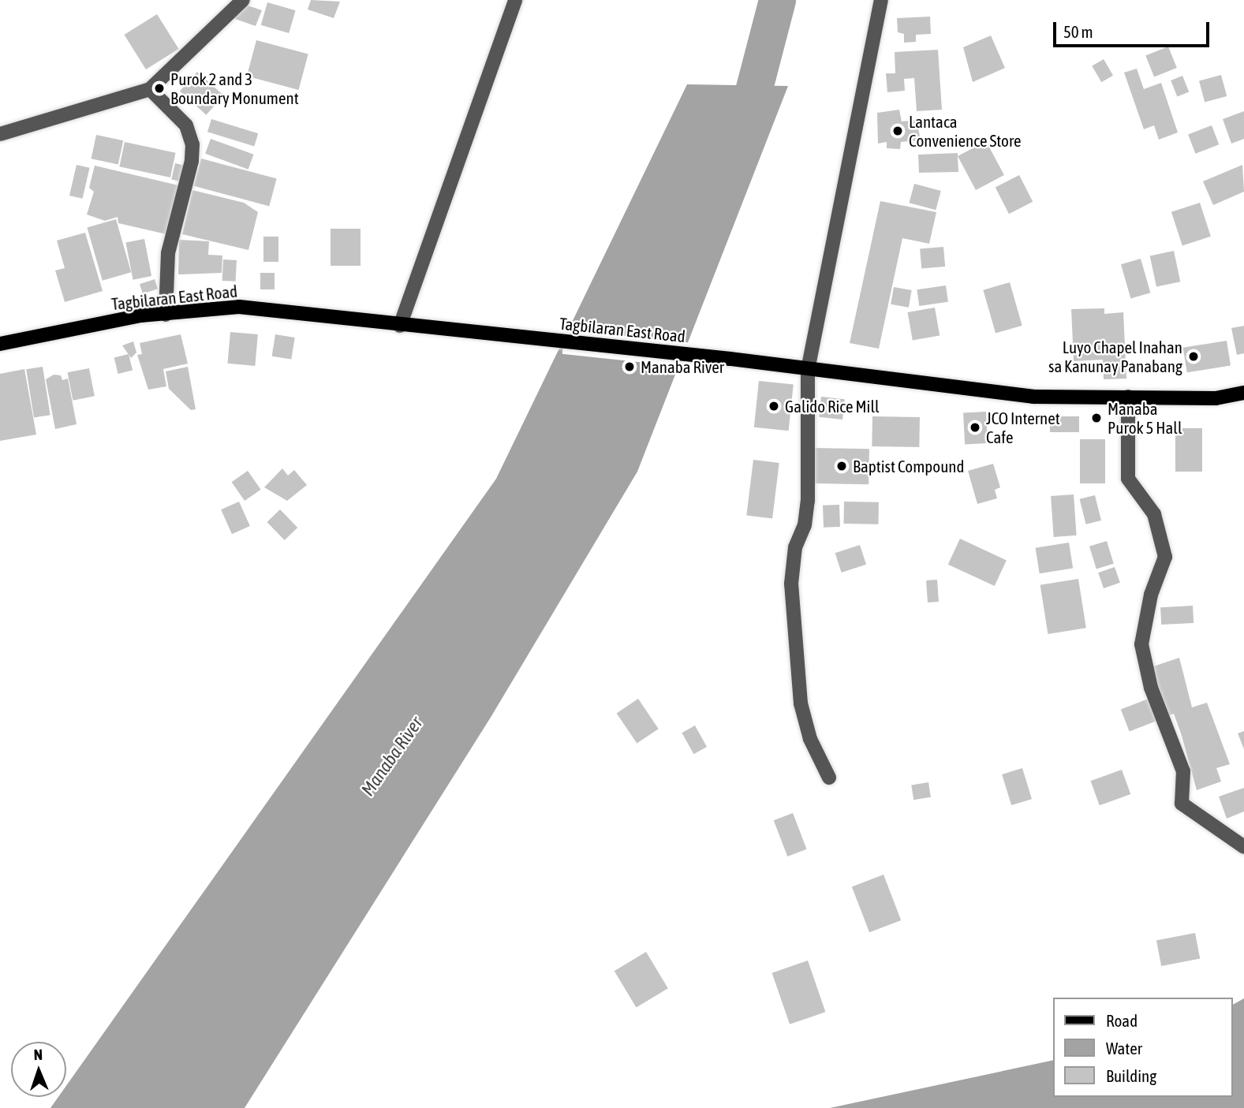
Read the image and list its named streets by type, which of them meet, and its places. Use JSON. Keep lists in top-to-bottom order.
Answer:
{
  "streets": {
    "main road": ["Tagbilaran East Road"]
  },
  "water": ["Manaba River"],
  "places": [
    "Purok 2 and 3 Boundary Monument",
    "Lantaca Convenience Store",
    "Luyo Chapel Inahan sa Kanunay Panabang",
    "Manaba River",
    "Galido Rice Mill",
    "Manaba Purok 5 Hall",
    "JCO Internet Cafe",
    "Baptist Compound"
  ],
  "legend": ["Road", "Water", "Building"],
  "scale_bar": "50 m",
  "north": "top"
}
